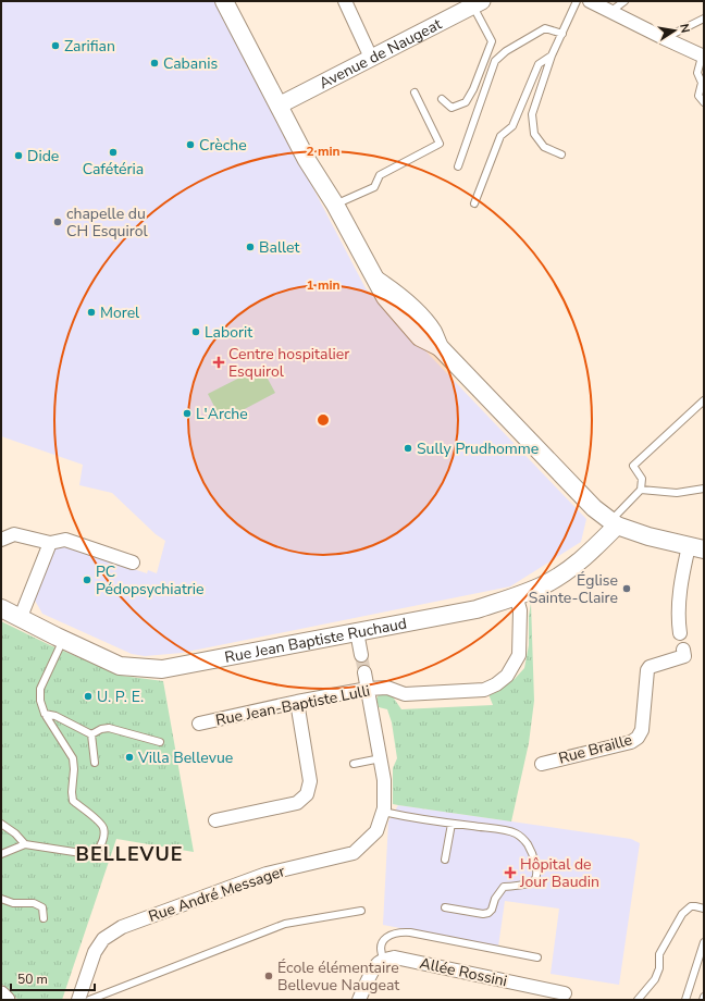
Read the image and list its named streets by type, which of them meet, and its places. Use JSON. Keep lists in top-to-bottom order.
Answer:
{
  "streets": {
    "main road": ["Rue Jean Baptiste Ruchaud"],
    "street": [
      "Avenue de Naugeat",
      "Rue Jean-Baptiste Lulli",
      "Rue Braille",
      "Rue André Messager",
      "Allée Rossini"
    ]
  },
  "crossings": [
    ["Rue Jean Baptiste Ruchaud", "Rue Jean-Baptiste Lulli"],
    ["Rue Jean-Baptiste Lulli", "Rue André Messager"]
  ],
  "districts": ["BELLEVUE"],
  "places": {
    "other": [
      "Zarifian",
      "Cabanis",
      "Crèche",
      "Cafétéria",
      "Dide",
      "chapelle du CH Esquirol",
      "Ballet",
      "Morel",
      "Laborit",
      "L'Arche",
      "Sully Prudhomme",
      "PC Pédopsychiatrie",
      "Église Sainte-Claire",
      "U. P. E.",
      "Villa Bellevue",
      "École élémentaire Bellevue Naugeat"
    ],
    "health": ["Centre hospitalier Esquirol", "Hôpital de Jour Baudin"]
  },
  "scale_bar": "50 m",
  "north": "right",
  "rings": ["2 min", "1 min"]
}
